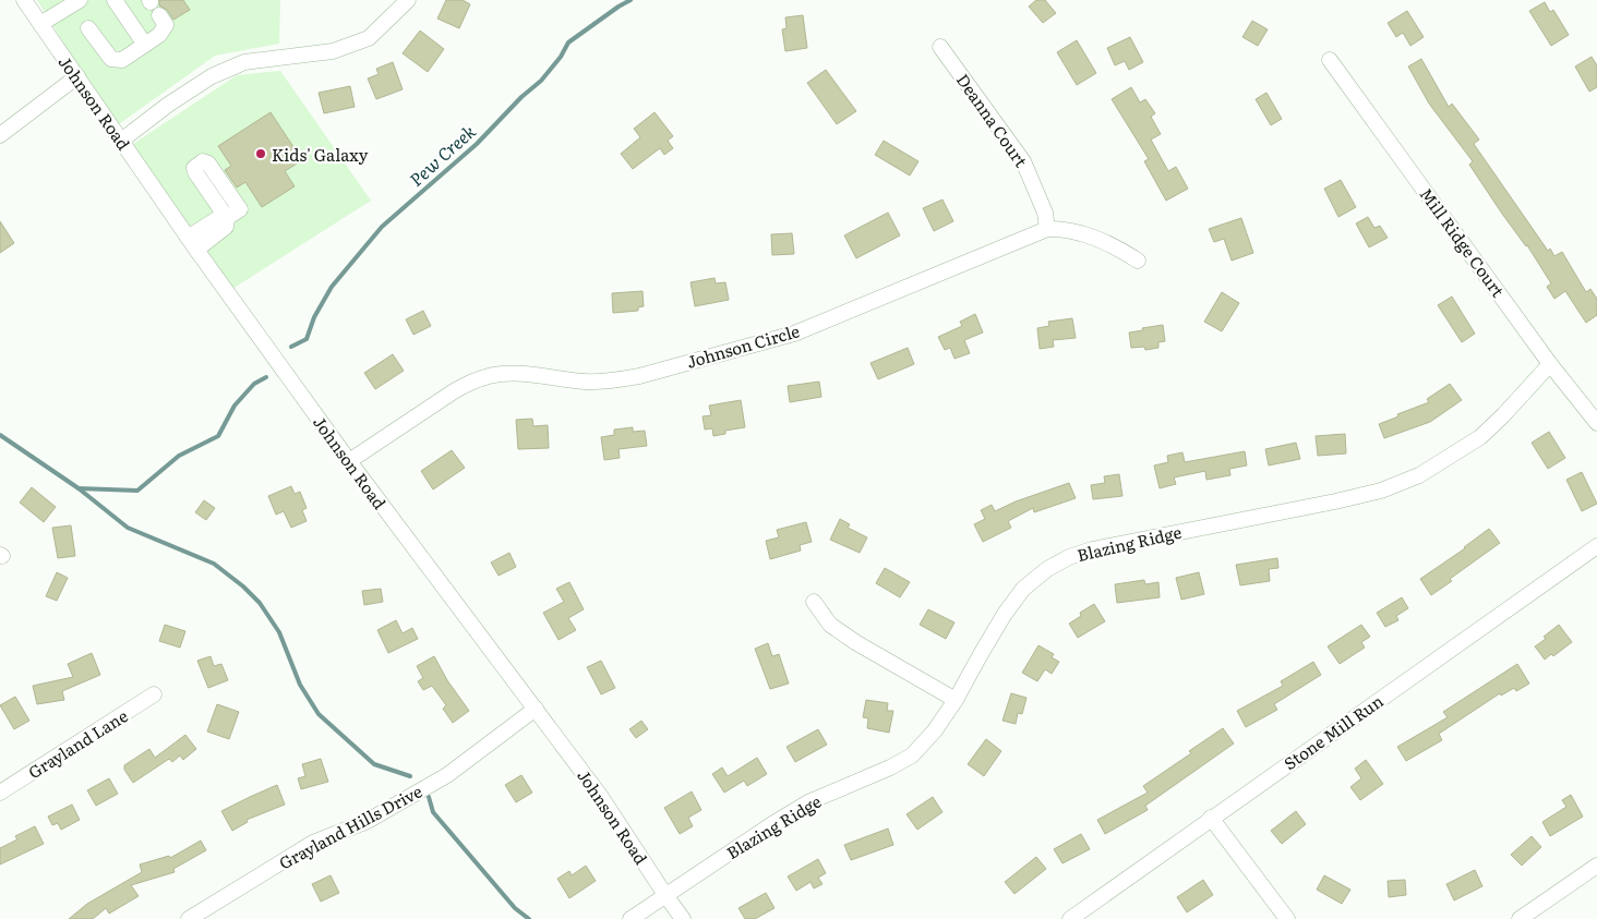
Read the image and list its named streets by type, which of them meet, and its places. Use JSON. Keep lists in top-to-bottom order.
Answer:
{
  "streets": {
    "street": [
      "Johnson Road",
      "Deanna Court",
      "Mill Ridge Court",
      "Johnson Circle",
      "Blazing Ridge",
      "Stone Mill Run",
      "Grayland Lane",
      "Grayland Hills Drive"
    ]
  },
  "crossings": [
    ["Johnson Road", "Johnson Circle"],
    ["Johnson Road", "Blazing Ridge"],
    ["Johnson Road", "Grayland Hills Drive"],
    ["Deanna Court", "Johnson Circle"],
    ["Mill Ridge Court", "Blazing Ridge"]
  ],
  "water": ["Pew Creek"],
  "places": ["Kids' Galaxy"]
}
